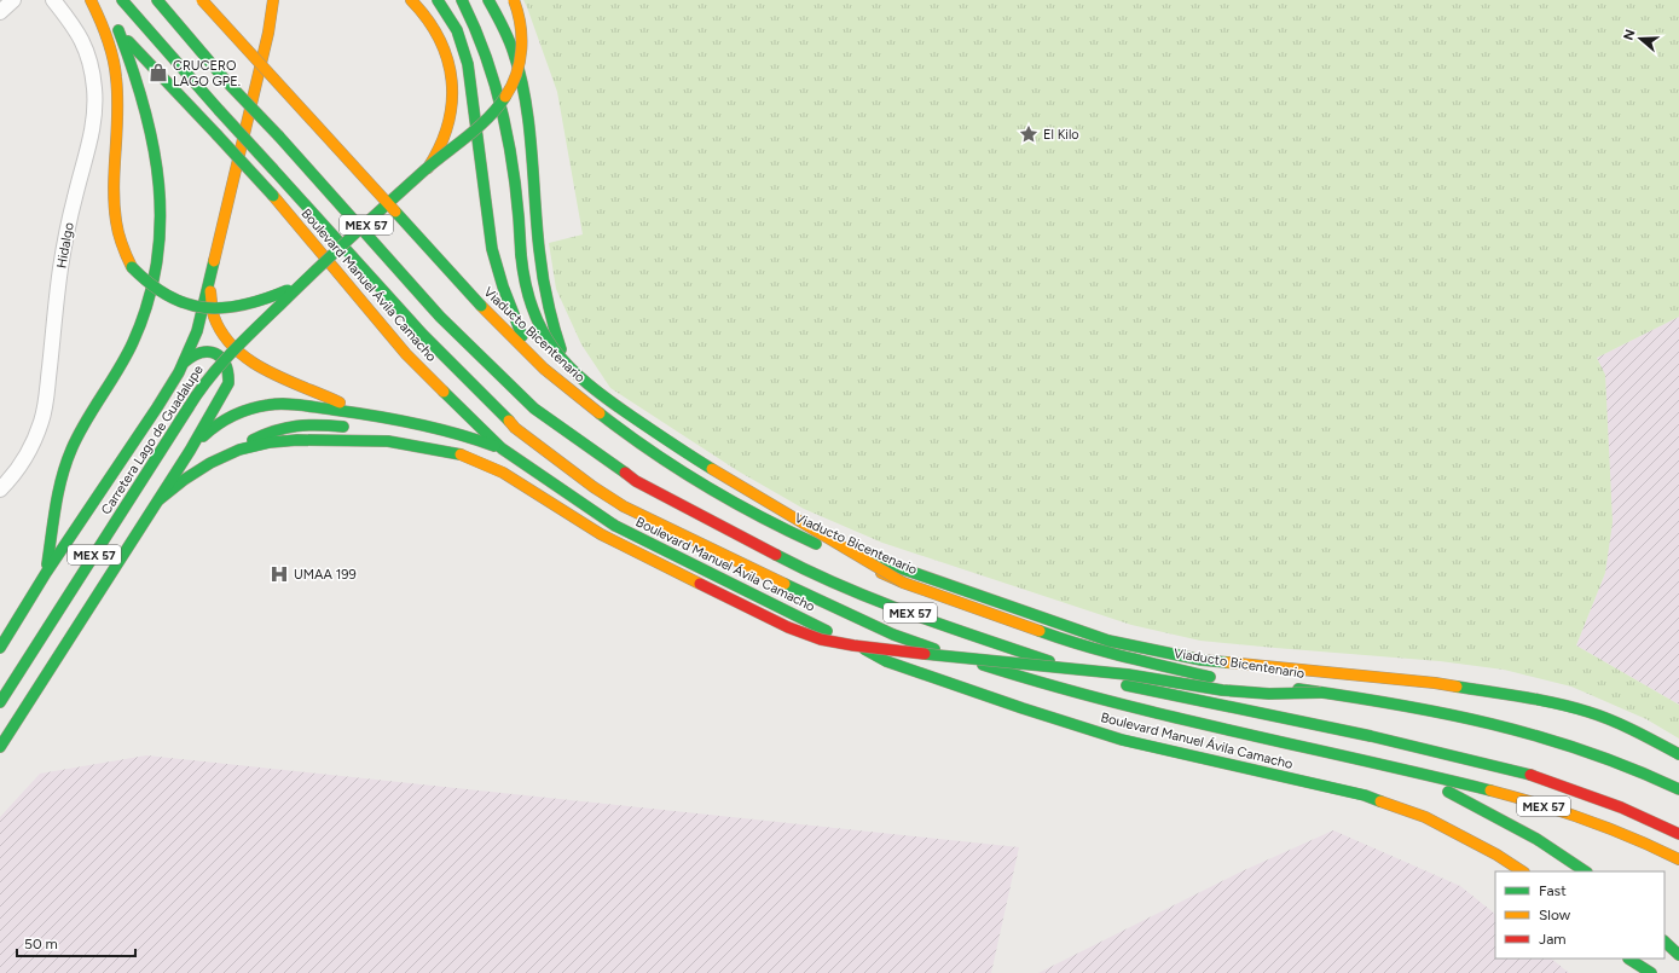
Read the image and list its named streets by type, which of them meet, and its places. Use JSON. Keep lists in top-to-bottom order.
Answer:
{
  "streets": {
    "main road": [
      "MEX 57",
      "Boulevard Manuel Ávila Camacho",
      "Viaducto Bicentenario",
      "Carretera Lago de Guadalupe"
    ],
    "street": ["Hidalgo"]
  },
  "crossings": [
    ["MEX 57", "Boulevard Manuel Ávila Camacho"]
  ],
  "places": {
    "shop": ["CRUCERO LAGO GPE."],
    "place": ["El Kilo"],
    "hospital": ["UMAA 199"]
  },
  "legend": ["Fast", "Slow", "Jam"],
  "scale_bar": "50 m",
  "north": "left"
}
